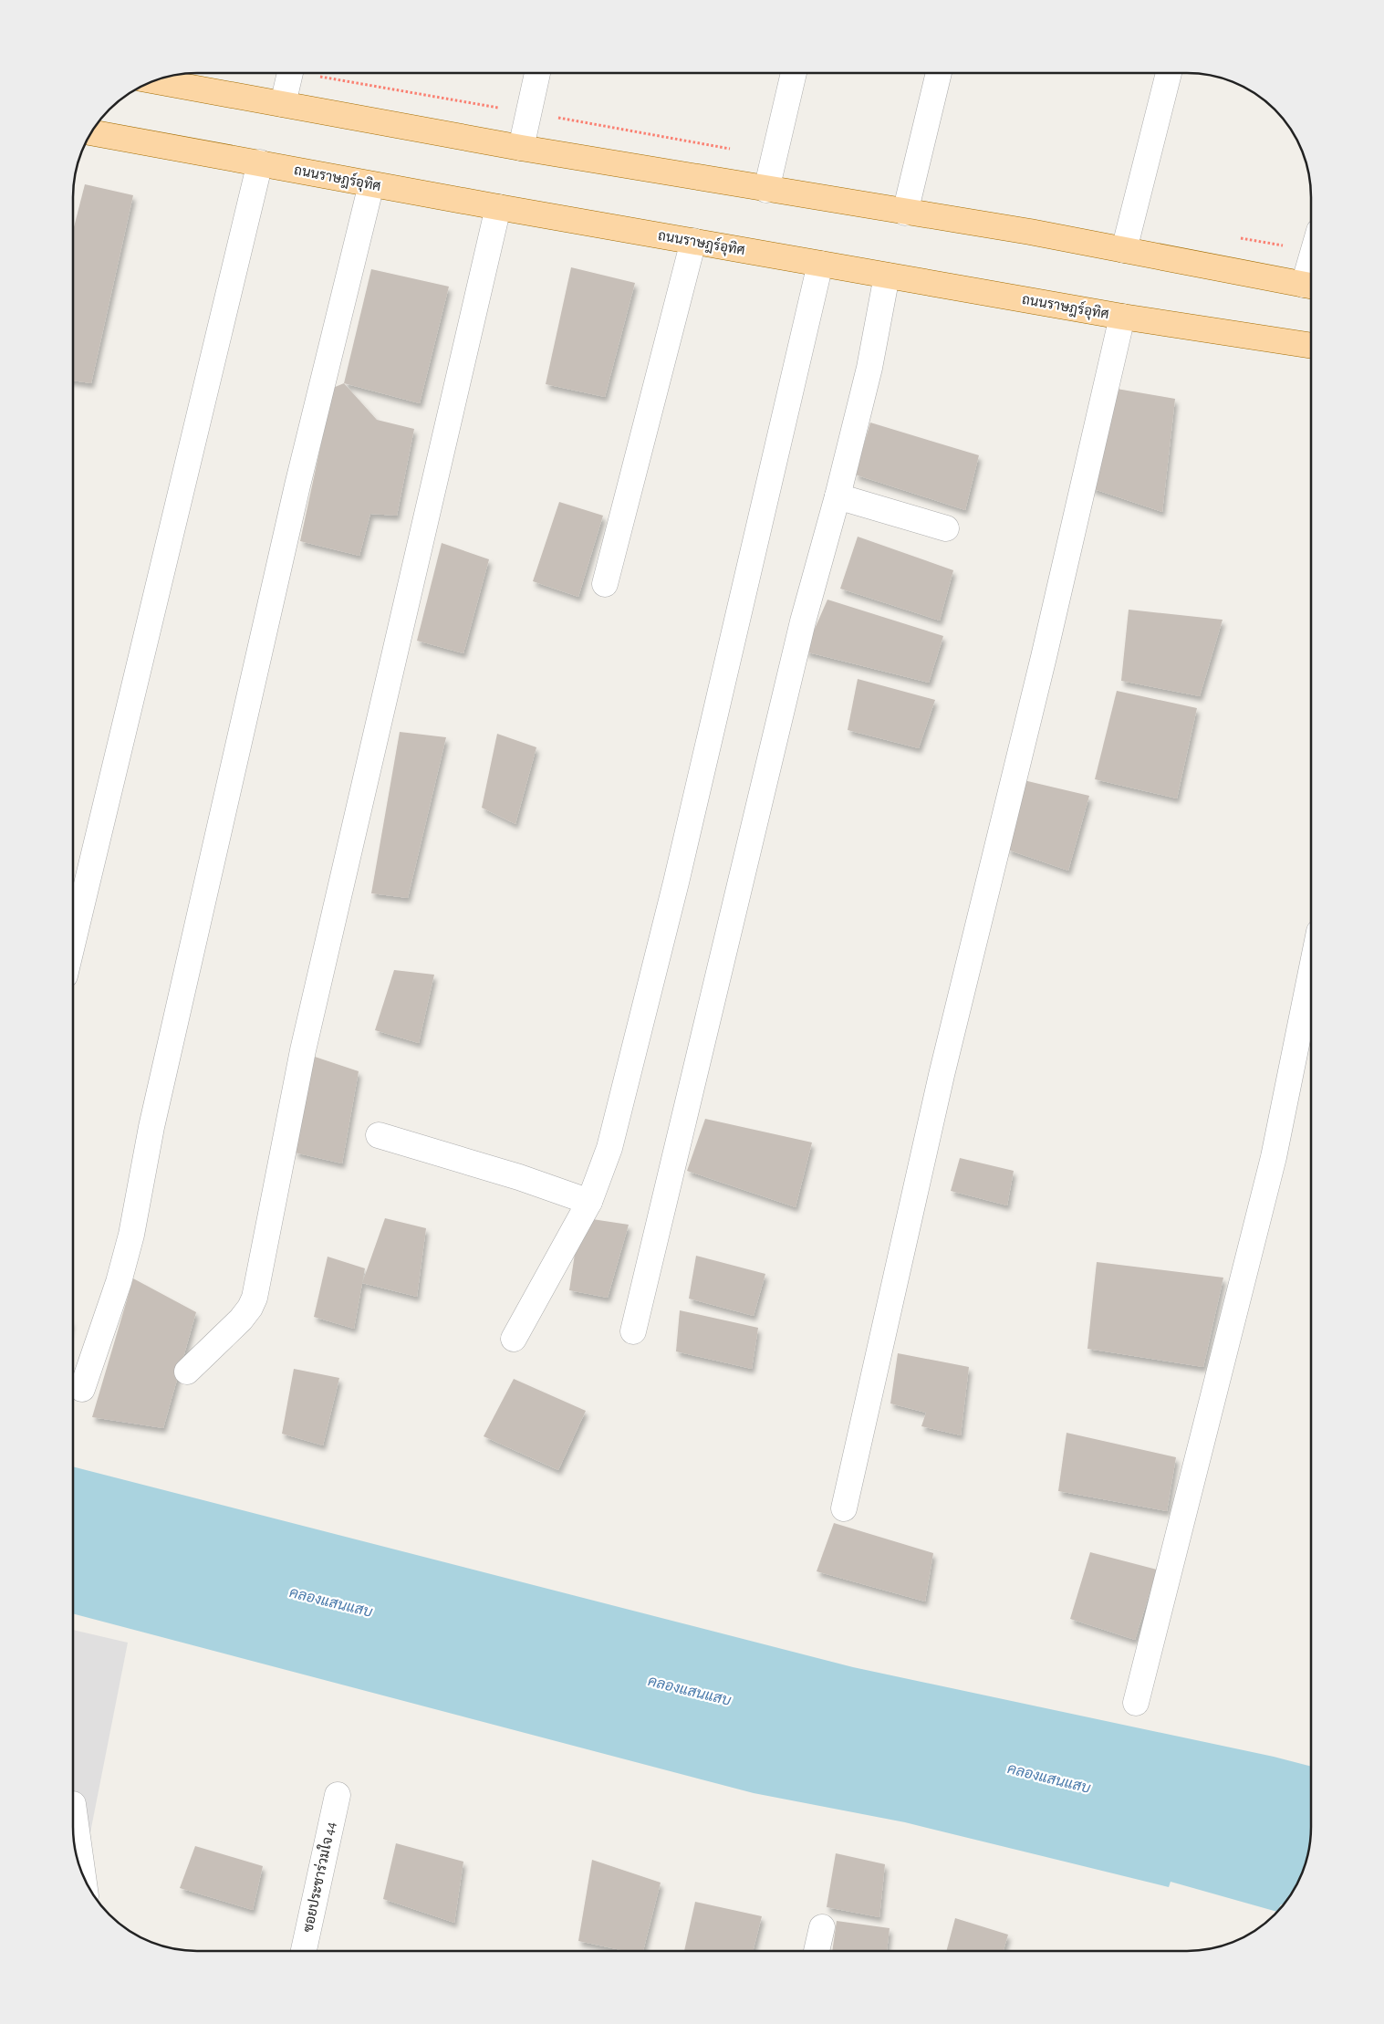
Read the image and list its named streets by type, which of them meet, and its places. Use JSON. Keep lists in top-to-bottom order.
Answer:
{
  "streets": {
    "main road": ["ถนนราษฎร์อุทิศ"],
    "street": ["ซอยประชาร่วมใจ 44"]
  },
  "water": ["คลองแสนแสบ"]
}
